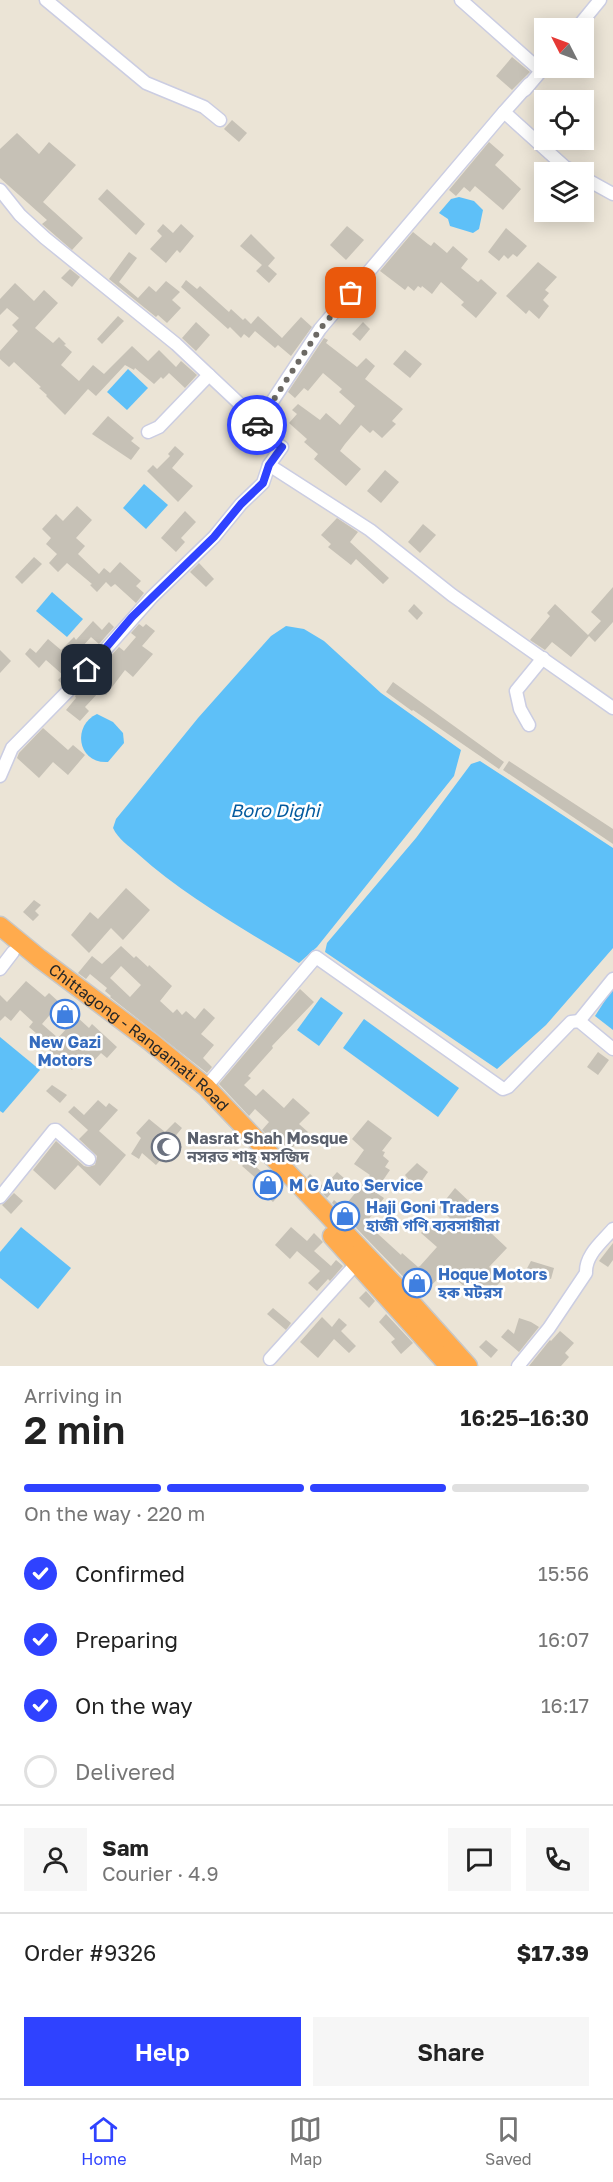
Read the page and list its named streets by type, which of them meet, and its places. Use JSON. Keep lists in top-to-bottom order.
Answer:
{
  "streets": {
    "highway": ["Chittagong - Rangamati Road"]
  },
  "water": ["Boro Dighi"],
  "places": {
    "shop": [
      "New Gazi Motors",
      "M G Auto Service",
      "Haji Goni Traders হাজী গণি ব্যবসায়ীরা",
      "Hoque Motors হক মটরস"
    ],
    "mosque": ["Nasrat Shah Mosque নসরত শাহ্‌ মসজিদ"]
  },
  "north": "top left",
  "page": {
    "heading": ["2 min", "Arriving in", "16:25–16:30"],
    "panel": [
      "Sam",
      "Courier · 4.9",
      "Order #9326",
      "$17.39"
    ],
    "bar": "On the way · 220 m",
    "list": [
      ["Confirmed", "15:56"],
      ["Preparing", "16:07"],
      ["On the way", "16:17"],
      "Delivered"
    ],
    "buttons": ["Help", "Share"],
    "tabs": ["Home", "Map", "Saved"]
  }
}
